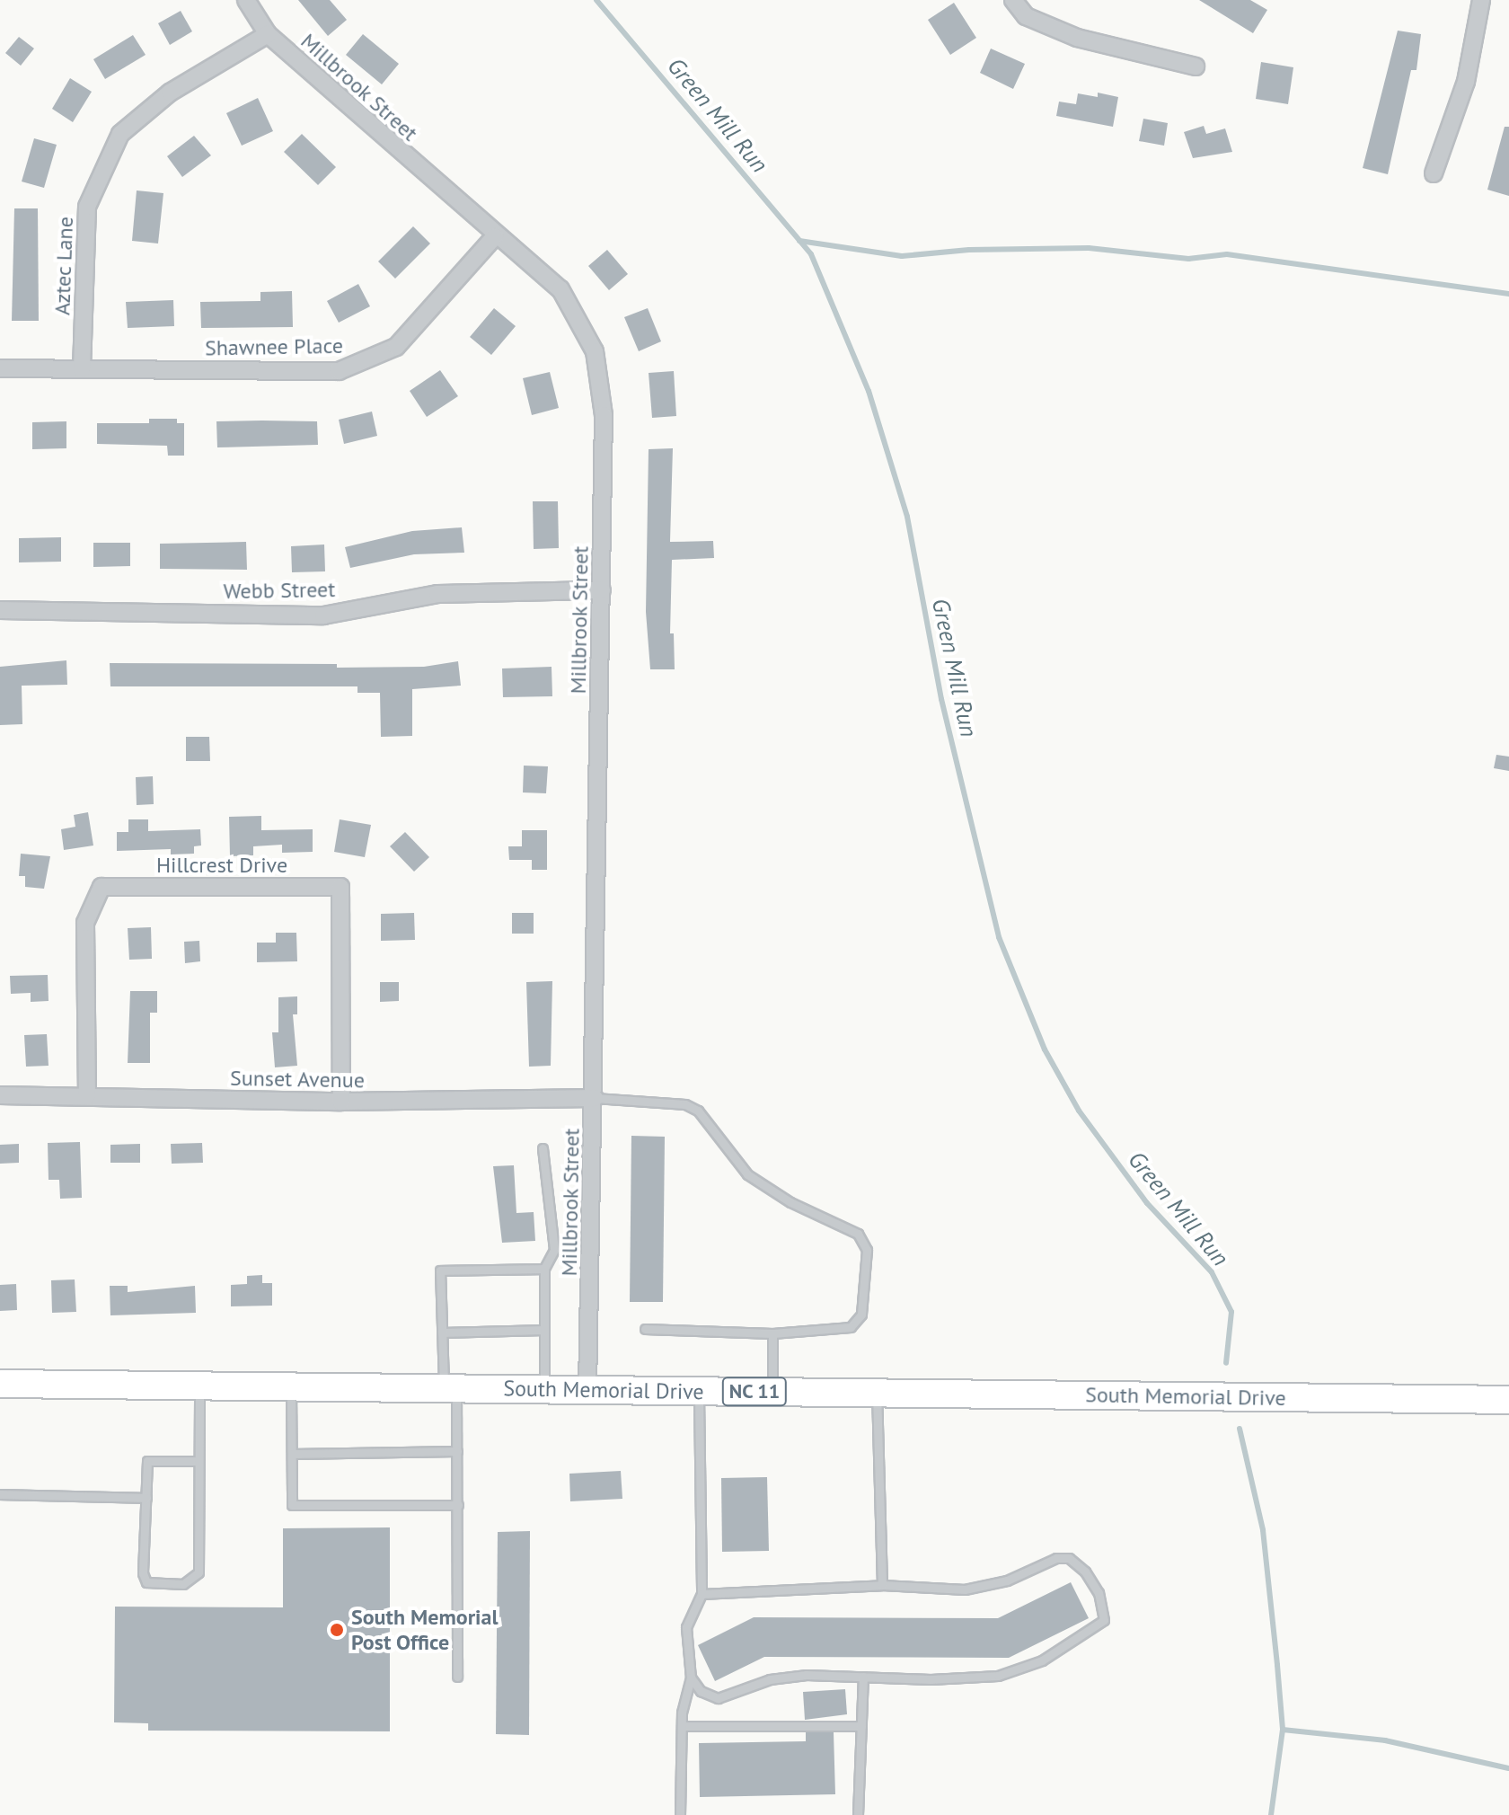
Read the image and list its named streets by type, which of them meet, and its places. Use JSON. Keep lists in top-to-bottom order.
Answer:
{
  "streets": {
    "main road": ["South Memorial Drive", "NC 11"],
    "street": [
      "Millbrook Street",
      "Aztec Lane",
      "Shawnee Place",
      "Webb Street",
      "Hillcrest Drive",
      "Sunset Avenue"
    ]
  },
  "crossings": [
    ["Millbrook Street", "Aztec Lane"],
    ["Millbrook Street", "Shawnee Place"],
    ["Millbrook Street", "Webb Street"],
    ["Millbrook Street", "Sunset Avenue"],
    ["Millbrook Street", "South Memorial Drive"],
    ["Aztec Lane", "Shawnee Place"],
    ["Hillcrest Drive", "Sunset Avenue"]
  ],
  "water": ["Green Mill Run"],
  "places": ["South Memorial Post Office"]
}
